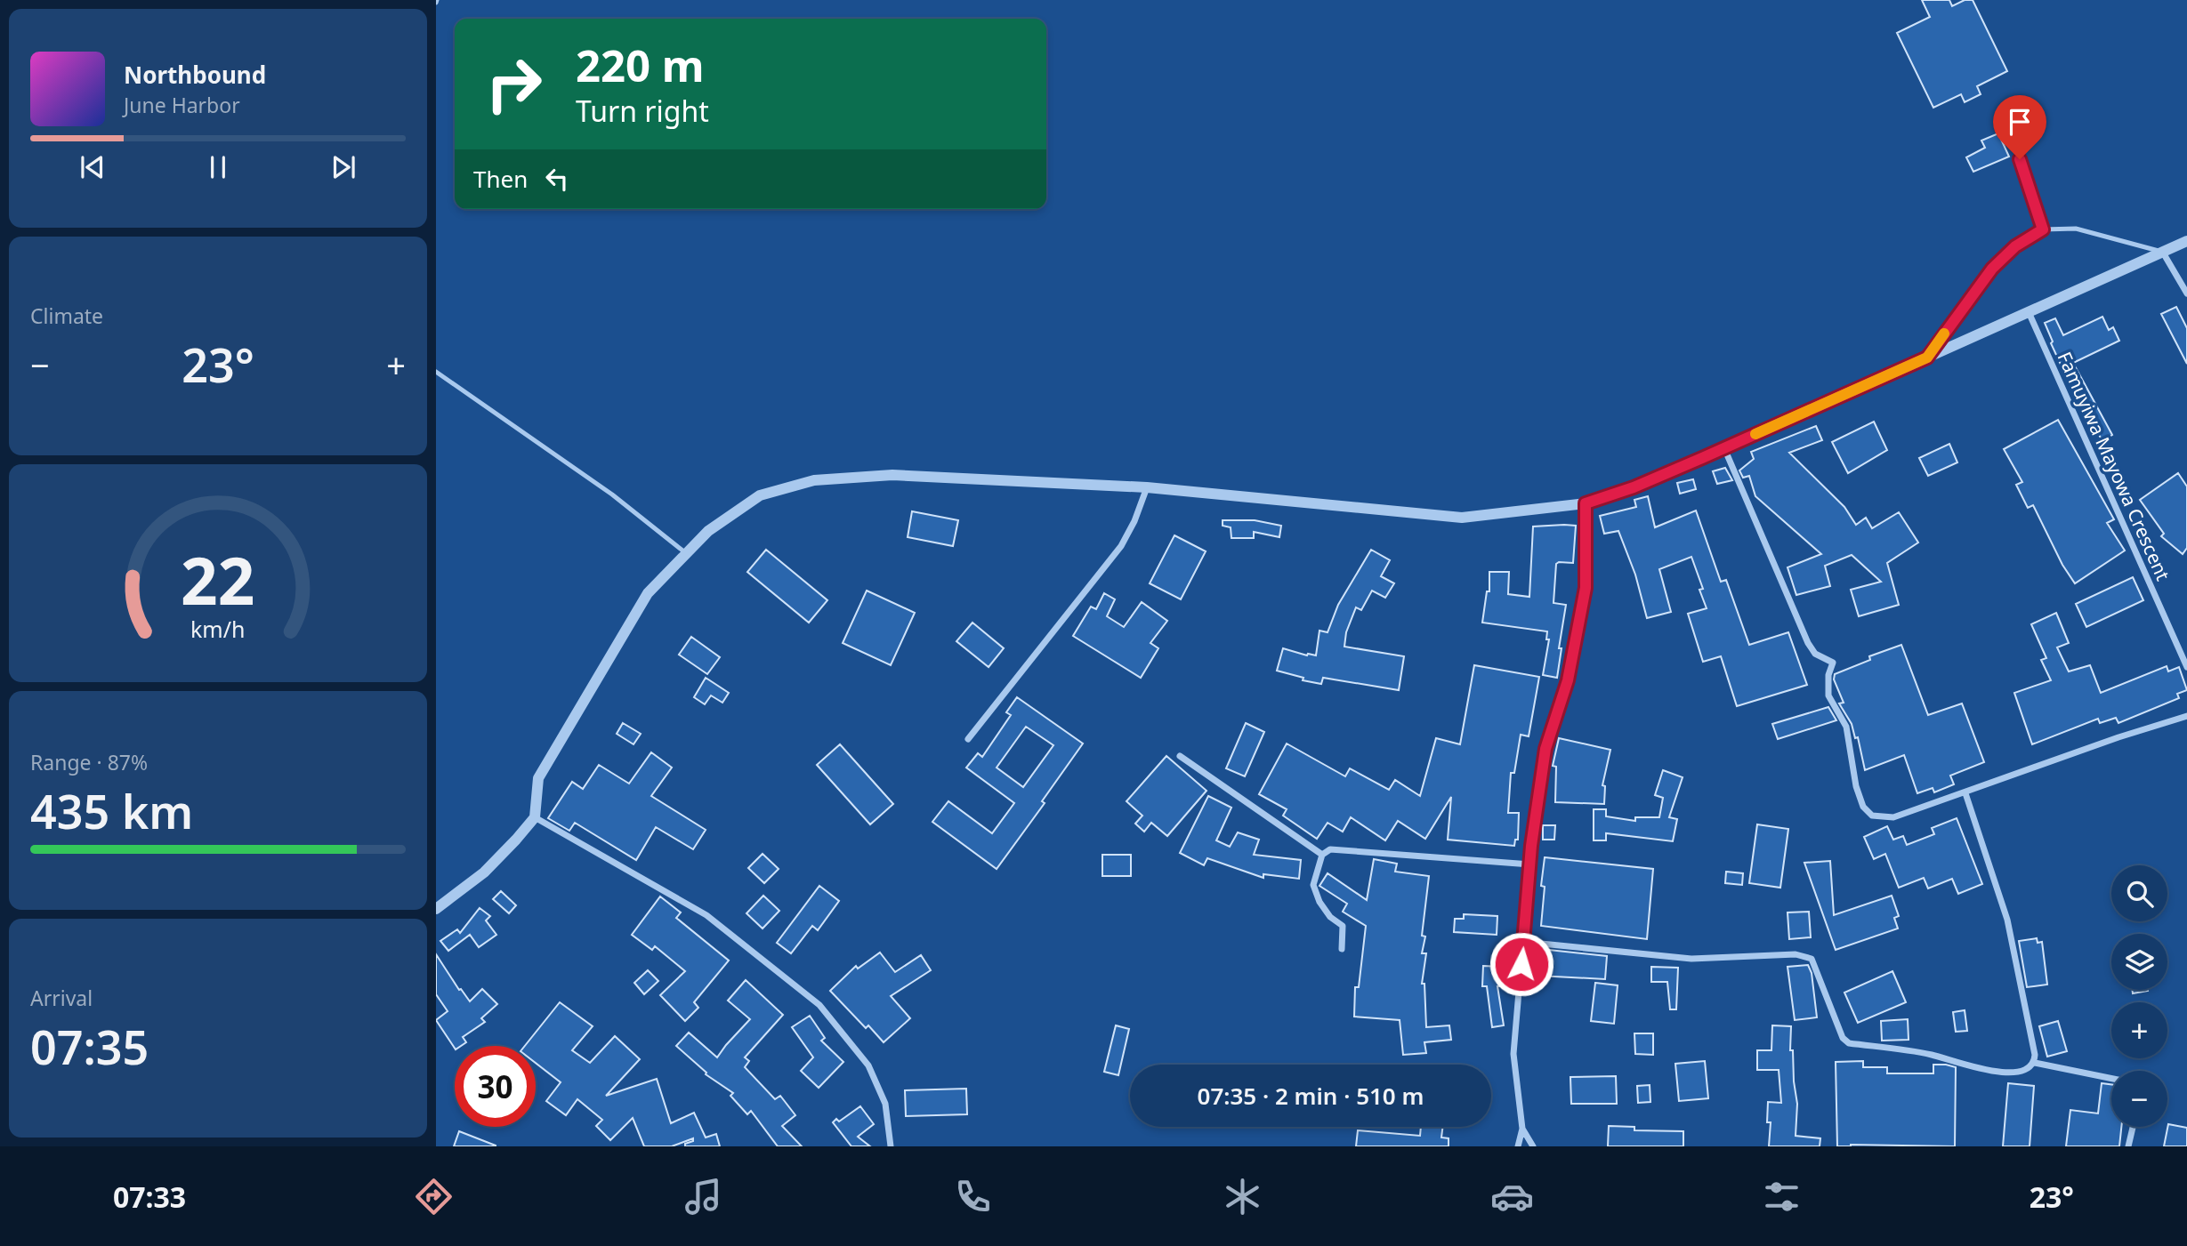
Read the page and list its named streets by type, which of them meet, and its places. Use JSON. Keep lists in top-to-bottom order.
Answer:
{
  "streets": {
    "street": ["Famuyiwa Mayowa Crescent"]
  },
  "page": {
    "turn": ["220 m", "Turn right"],
    "song": ["Northbound", "June Harbor"],
    "then": "Then",
    "tile": [
      "Climate",
      ["Range · 87%", "435 km"],
      ["Arrival", "07:35"]
    ],
    "heat": ["−", "23°", "+"],
    "map_buttons": ["+", "−"],
    "limit": "30",
    "trip": "07:35 · 2 min · 510 m",
    "tabs": ["07:33", "23°"],
    "gauge": ["22", "km/h"]
  }
}
